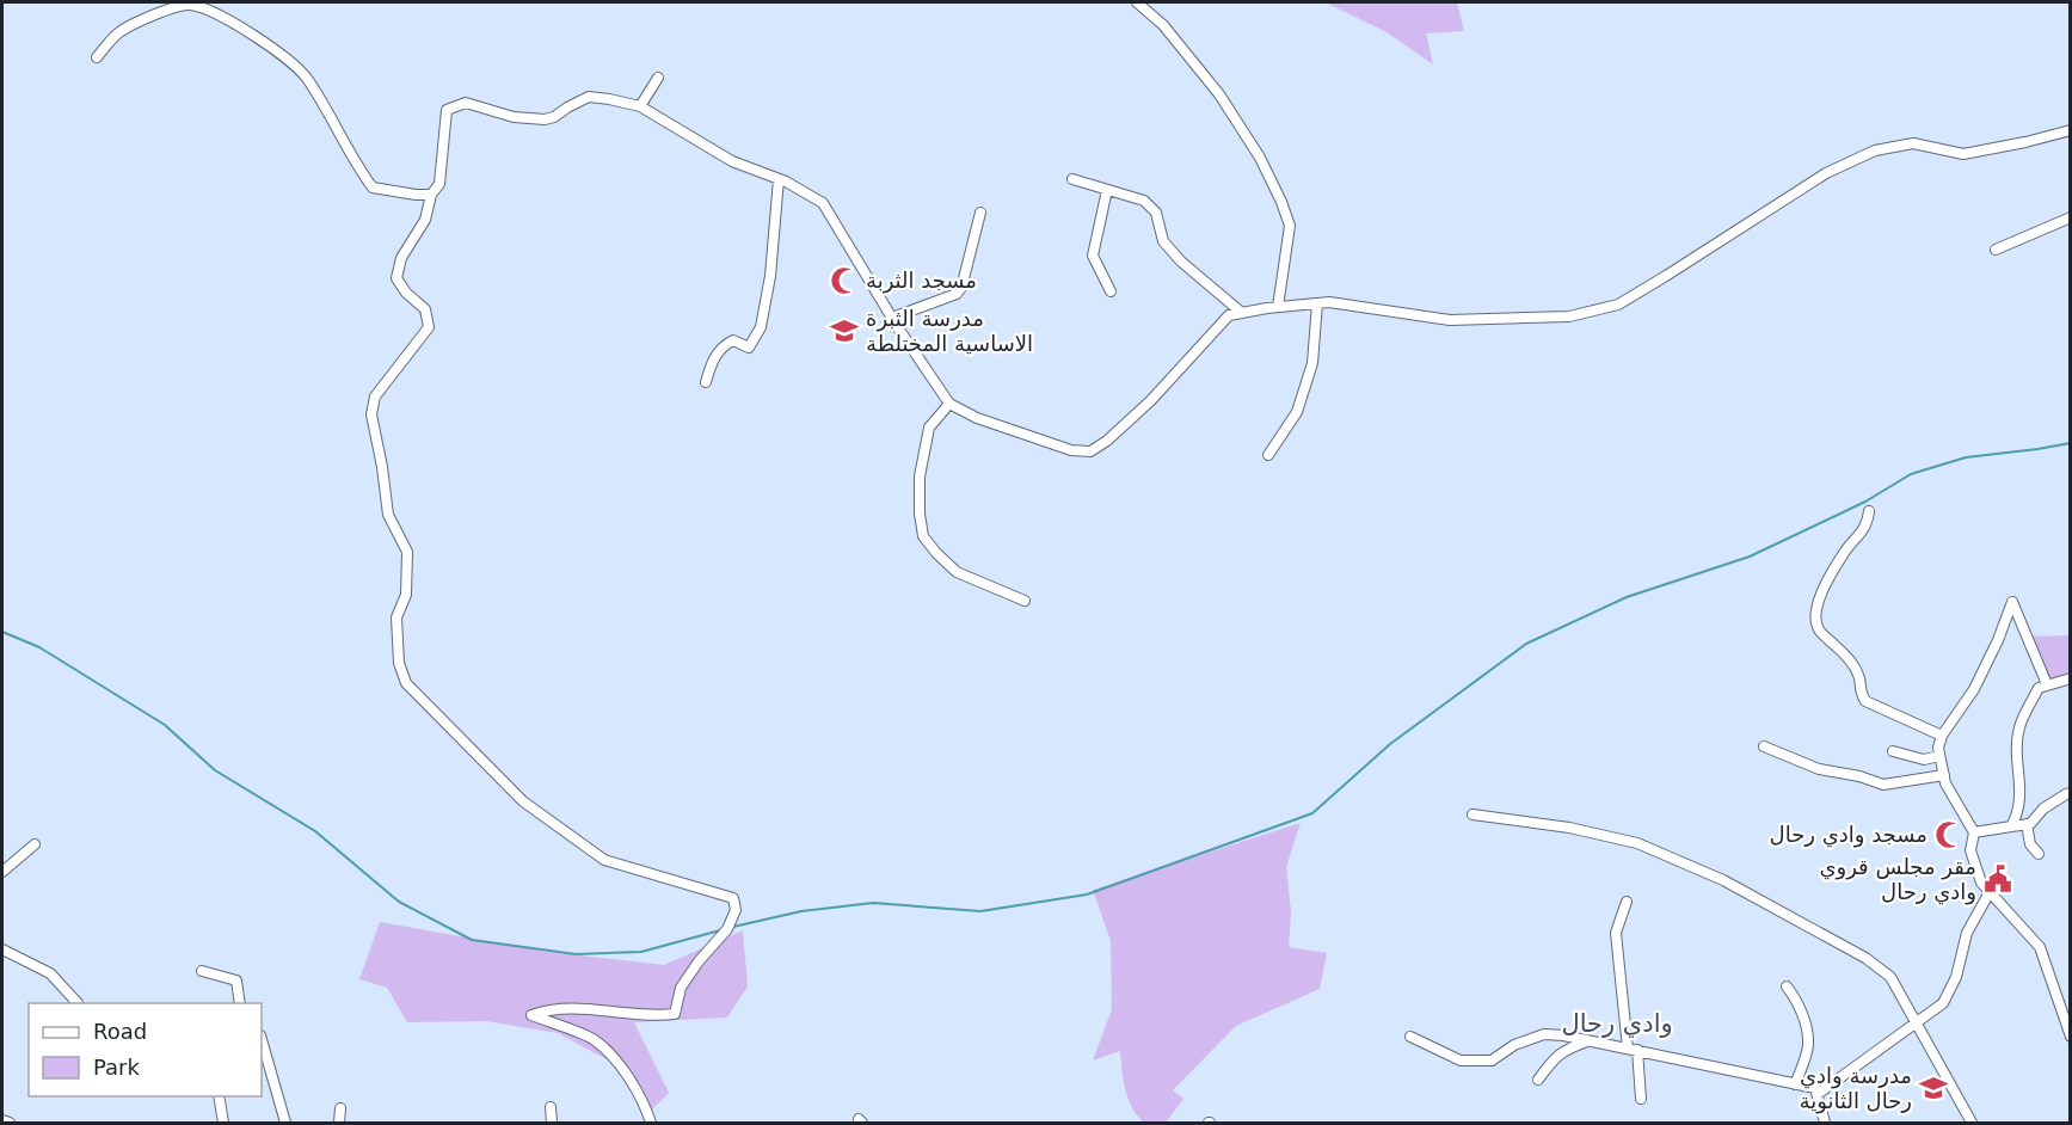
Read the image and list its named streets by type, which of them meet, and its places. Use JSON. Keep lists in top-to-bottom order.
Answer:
{
  "districts": ["وادي رحال"],
  "places": {
    "mosque": ["مسجد الثربة", "مسجد وادي رحال"],
    "school or university": ["مدرسة الثبرة الاساسية المختلطة", "مدرسة وادي رحال الثانوية"],
    "public building": ["مقر مجلس قروي وادي رحال"]
  },
  "legend": ["Road", "Park"]
}
